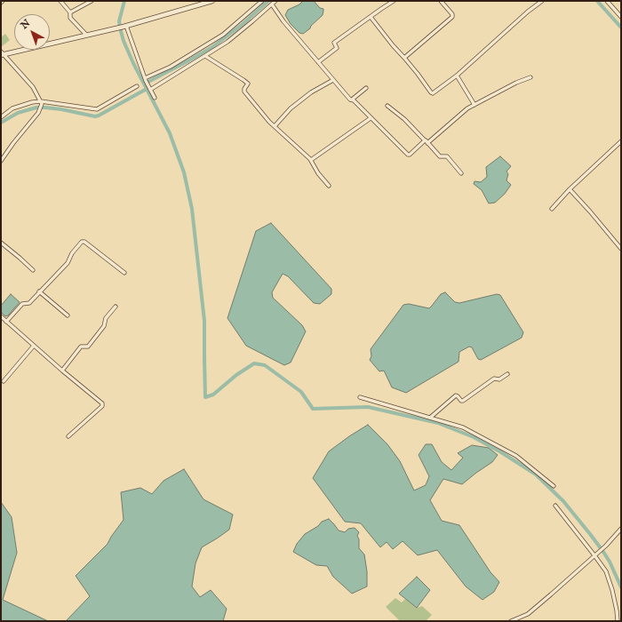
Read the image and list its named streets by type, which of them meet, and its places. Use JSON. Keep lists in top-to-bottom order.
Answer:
{
  "north": "top left"
}
